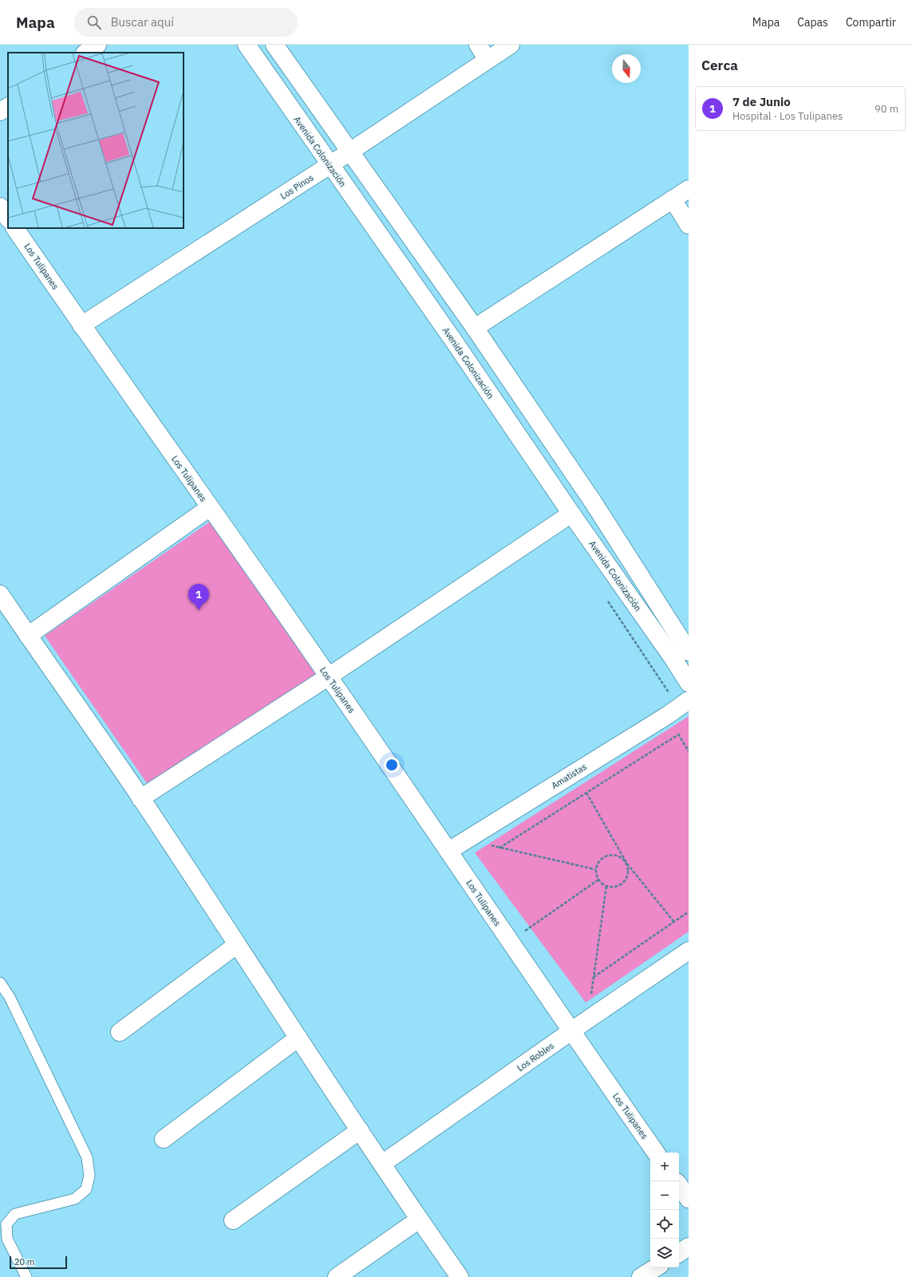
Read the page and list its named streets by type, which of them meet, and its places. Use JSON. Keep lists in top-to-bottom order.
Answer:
{
  "streets": {
    "street": [
      "Avenida Colonización",
      "Los Pinos",
      "Los Tulipanes",
      "Amatistas",
      "Los Robles"
    ]
  },
  "crossings": [
    ["Avenida Colonización", "Los Pinos"],
    ["Los Pinos", "Los Tulipanes"],
    ["Los Tulipanes", "Amatistas"],
    ["Los Tulipanes", "Los Robles"]
  ],
  "scale_bar": "20 m",
  "north": "bottom",
  "page": {
    "header": "Mapa",
    "search": "Buscar aquí",
    "nav": ["Mapa", "Capas", "Compartir"],
    "heading": "Cerca",
    "list": [
      {
        "mark": "1",
        "name": "7 de Junio",
        "note": "Hospital · Los Tulipanes",
        "value": "90 m"
      }
    ],
    "pins": "1",
    "map_buttons": ["+", "−"],
    "scale": "20 m"
  }
}
